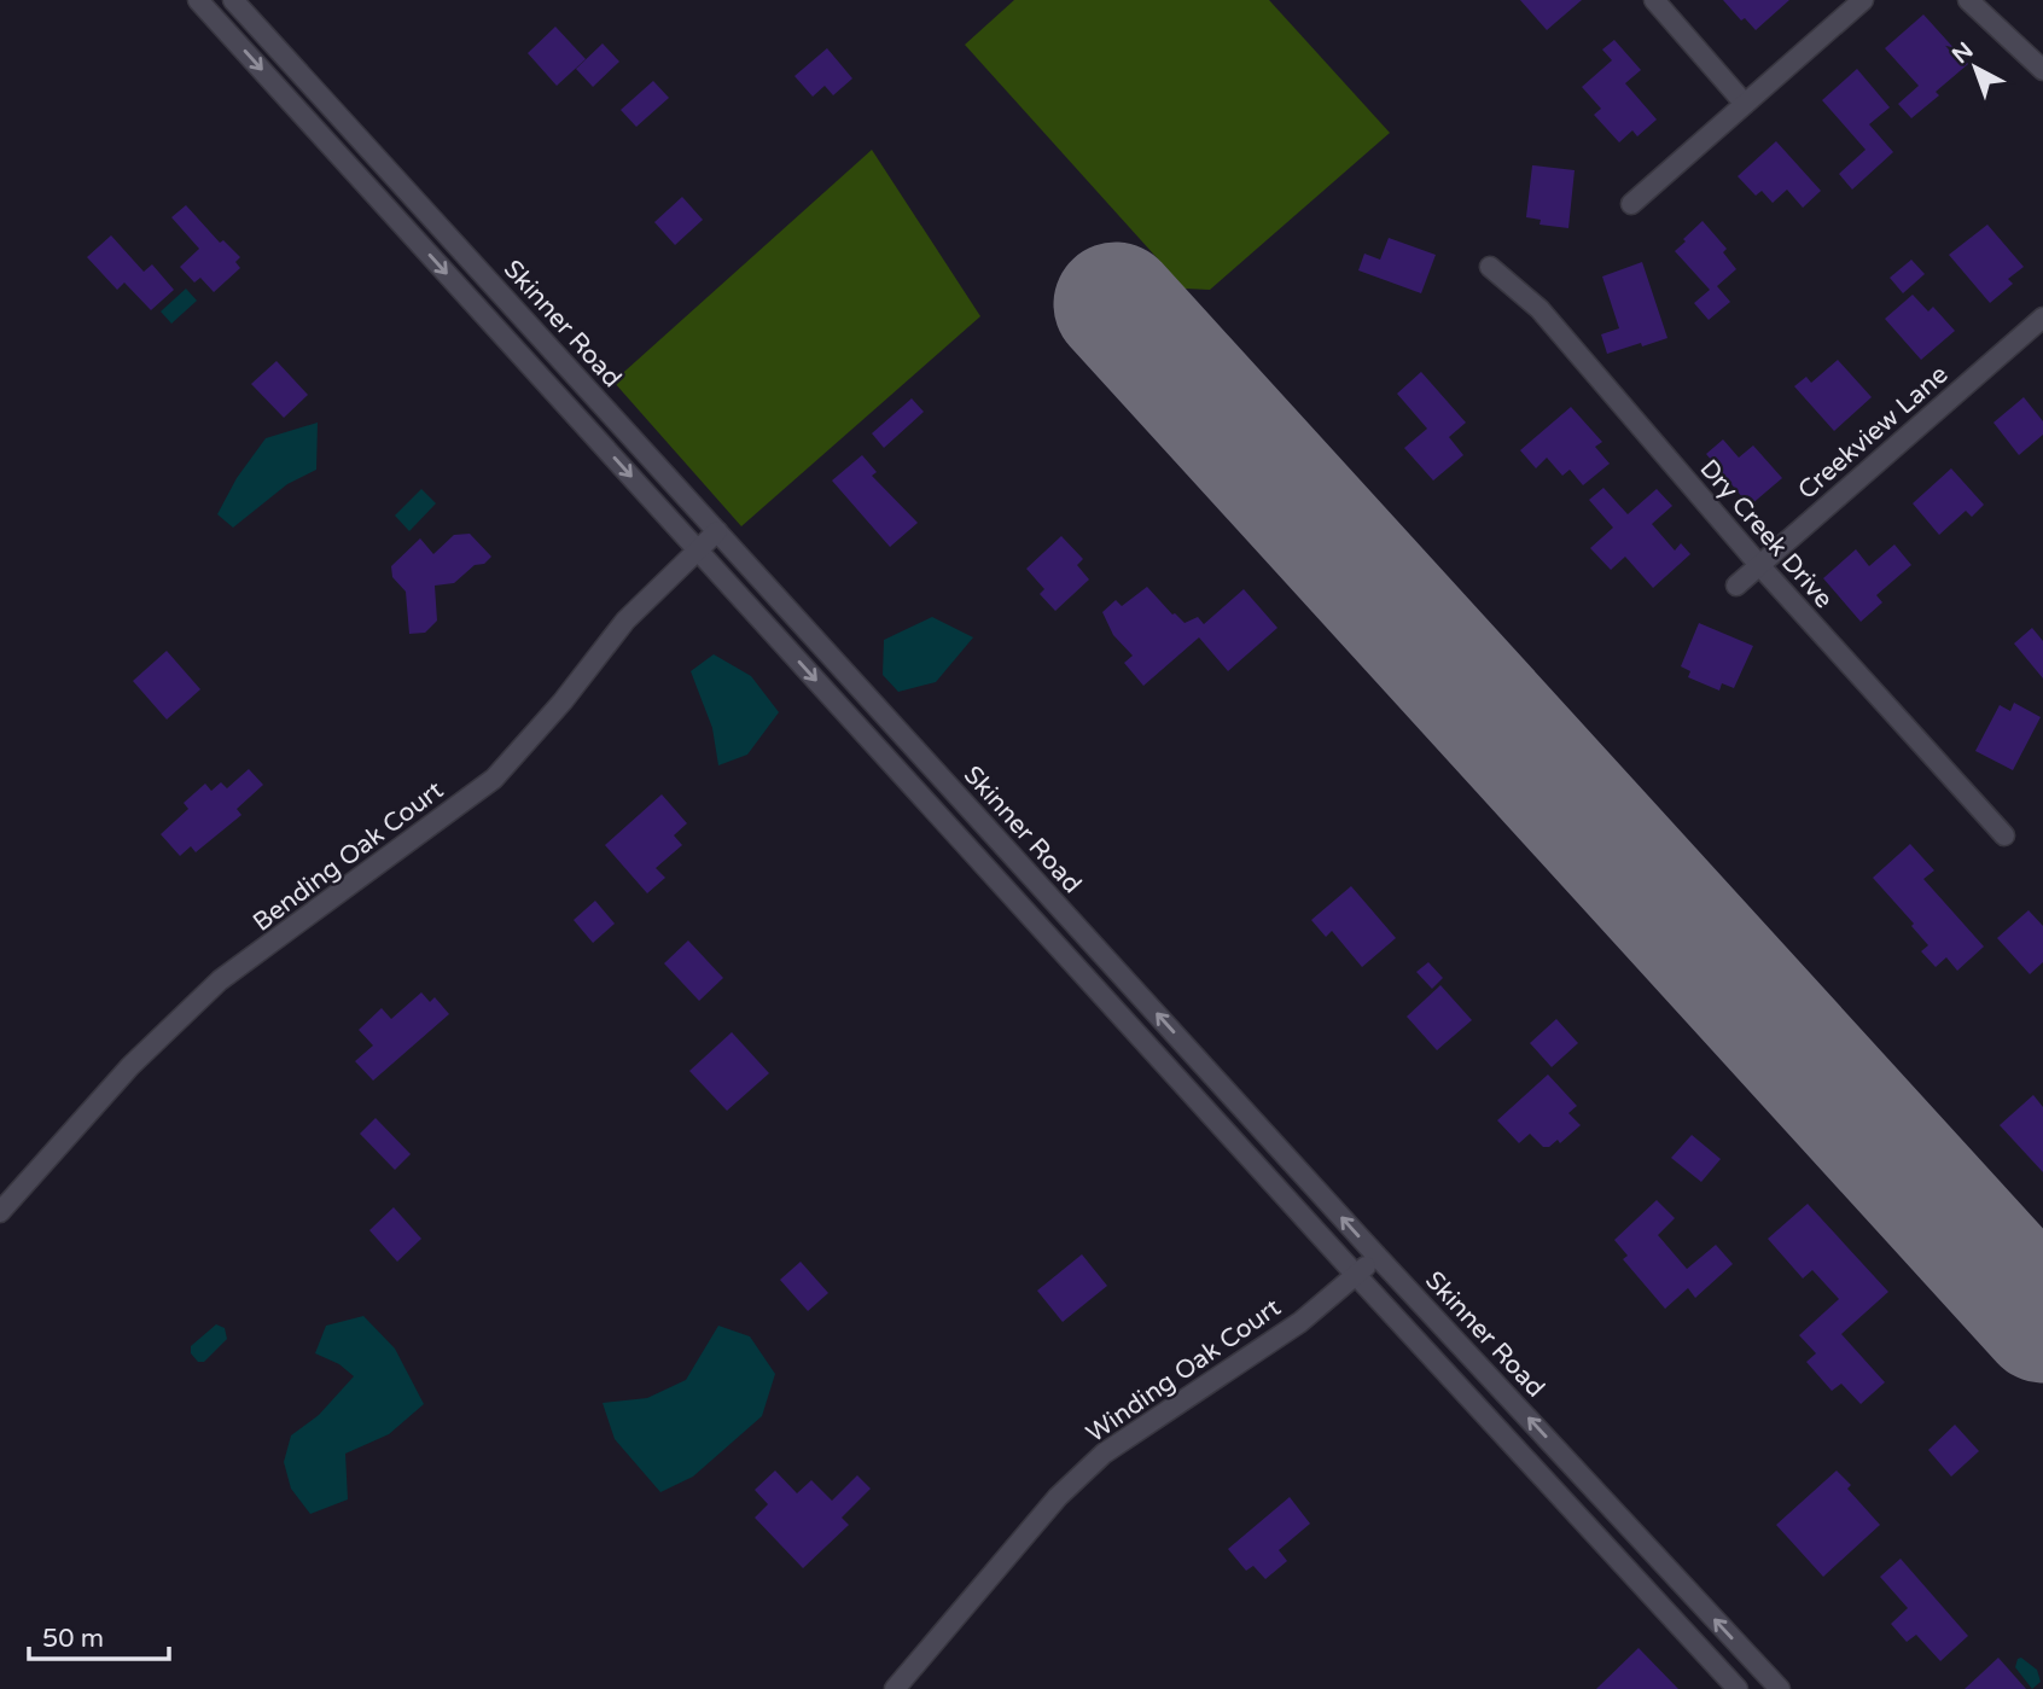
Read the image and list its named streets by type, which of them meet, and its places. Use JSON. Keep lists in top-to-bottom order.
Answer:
{
  "streets": {
    "street": [
      "Skinner Road",
      "Creekview Lane",
      "Dry Creek Drive",
      "Bending Oak Court",
      "Winding Oak Court"
    ]
  },
  "crossings": [
    ["Skinner Road", "Bending Oak Court"],
    ["Skinner Road", "Winding Oak Court"],
    ["Creekview Lane", "Dry Creek Drive"]
  ],
  "scale_bar": "50 m",
  "north": "top left"
}
